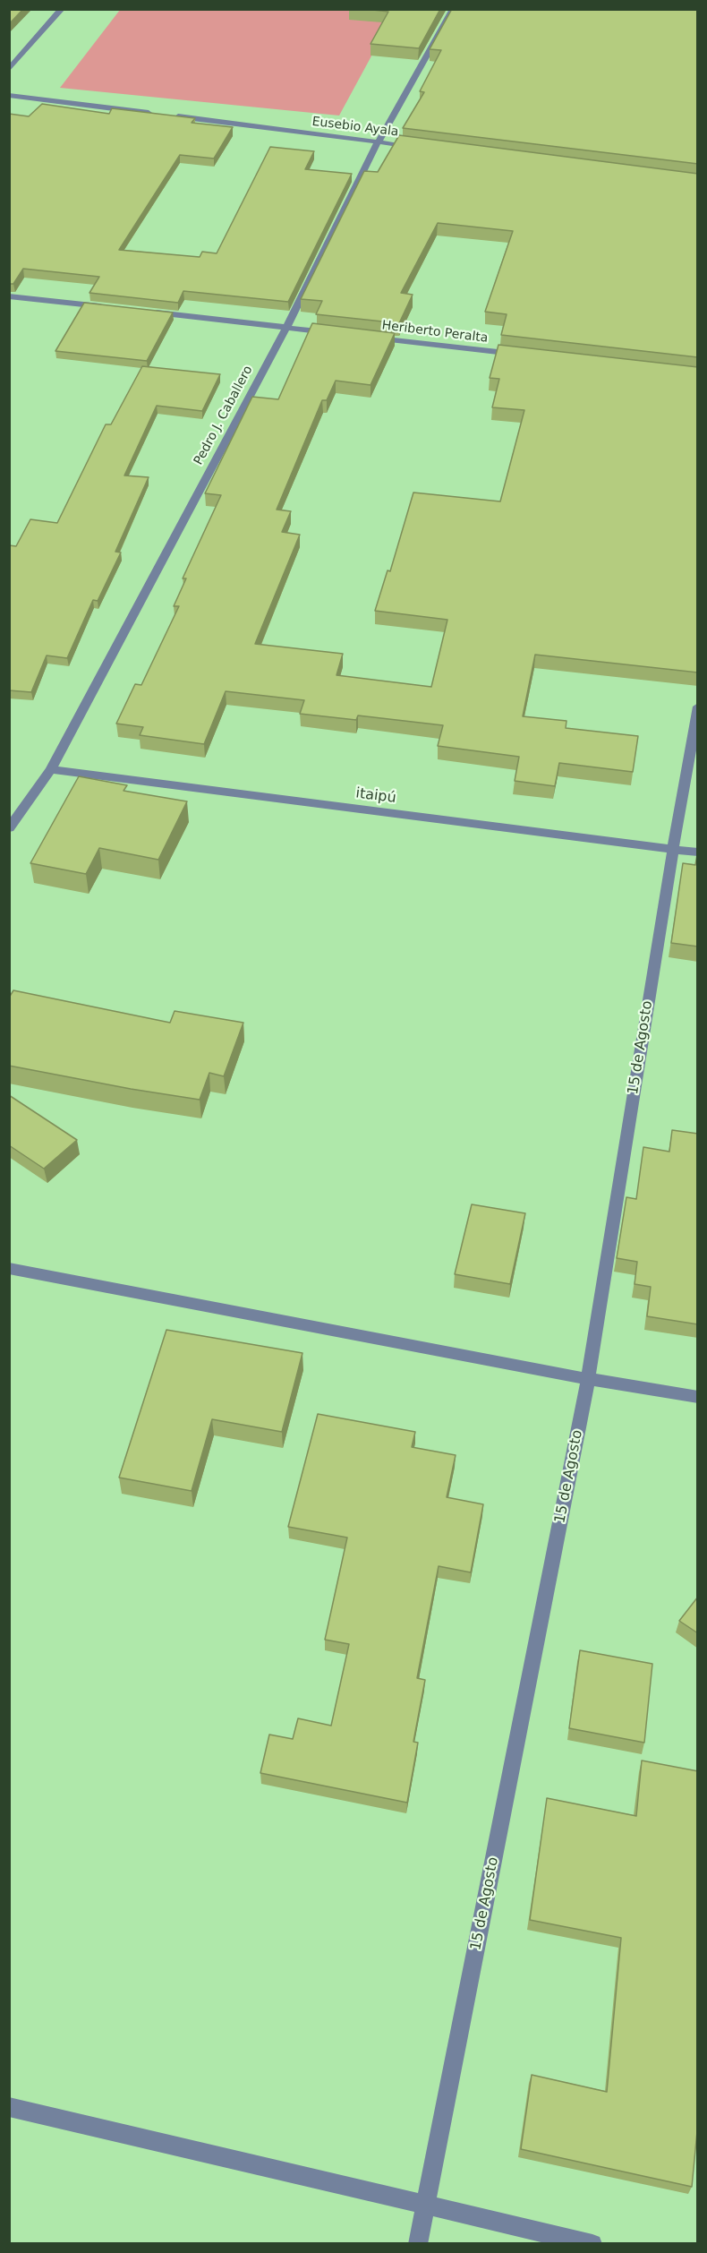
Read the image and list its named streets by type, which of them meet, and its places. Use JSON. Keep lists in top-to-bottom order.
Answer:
{
  "streets": {
    "street": [
      "Eusebio Ayala",
      "Heriberto Peralta",
      "Pedro J. Caballero",
      "itaipú",
      "15 de Agosto"
    ]
  },
  "crossings": [
    ["Eusebio Ayala", "Pedro J. Caballero"],
    ["Pedro J. Caballero", "itaipú"],
    ["itaipú", "15 de Agosto"]
  ]
}
